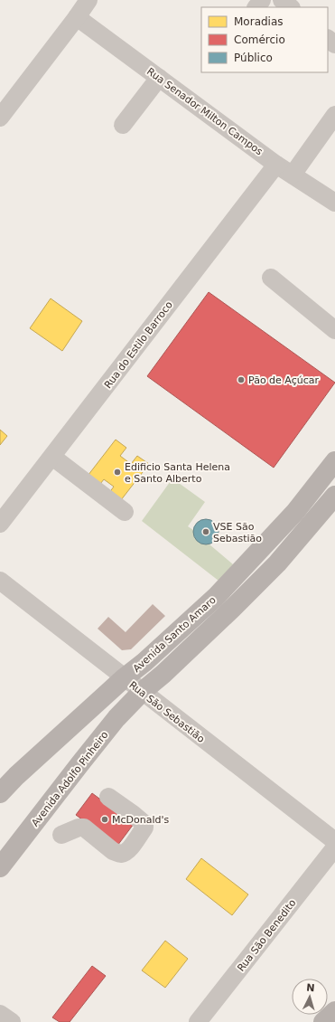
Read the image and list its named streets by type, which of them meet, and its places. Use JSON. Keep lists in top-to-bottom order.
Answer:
{
  "streets": {
    "main road": ["Avenida Santo Amaro", "Avenida Adolfo Pinheiro"],
    "street": [
      "Rua Senador Milton Campos",
      "Rua do Estilo Barroco",
      "Rua São Sebastião",
      "Rua São Benedito"
    ]
  },
  "crossings": [
    ["Rua Senador Milton Campos", "Rua do Estilo Barroco"],
    ["Avenida Santo Amaro", "Rua São Sebastião"],
    ["Avenida Santo Amaro", "Avenida Adolfo Pinheiro"],
    ["Rua São Sebastião", "Avenida Adolfo Pinheiro"]
  ],
  "places": [
    "Pão de Açúcar",
    "Edificio Santa Helena e Santo Alberto",
    "VSE São Sebastião",
    "McDonald's"
  ],
  "legend": ["Moradias", "Comércio", "Público"],
  "north": "top"
}
